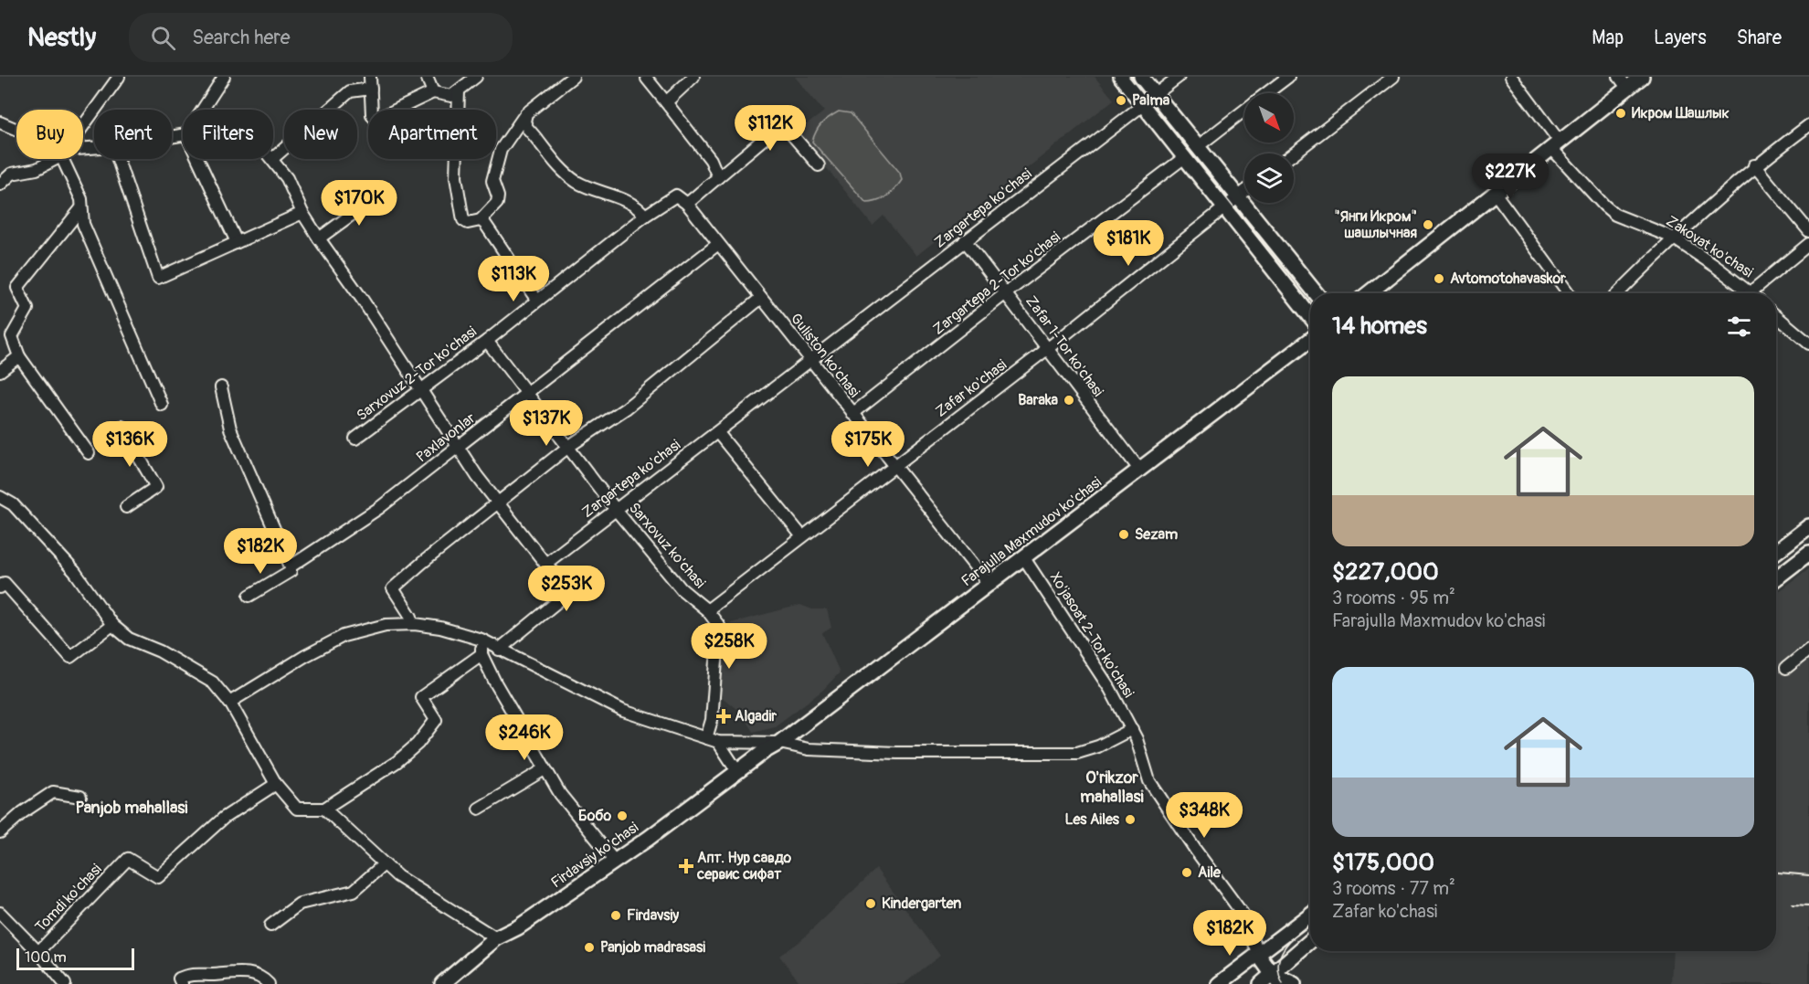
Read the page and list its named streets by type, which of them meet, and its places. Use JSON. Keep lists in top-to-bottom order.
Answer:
{
  "streets": {
    "main road": ["Farajulla Maxmudov ko'chasi", "Firdavsiy ko'chasi"],
    "street": [
      "Zargartepa ko'chasi",
      "Zakovat ko'chasi",
      "Zargartepa 2-Tor ko'chasi",
      "Zafar 1-Tor ko'chasi",
      "Guliston ko'chasi",
      "Sarxovuz 2-Tor ko'chasi",
      "Zafar ko'chasi",
      "Paxlavonlar",
      "Sarxovuz ko'chasi",
      "Xo'jasoat 2-Tor ko'chasi",
      "Tomdi ko'chasi"
    ]
  },
  "crossings": [
    ["Zargartepa ko'chasi", "Zafar 1-Tor ko'chasi"],
    ["Zargartepa ko'chasi", "Guliston ko'chasi"],
    ["Zargartepa ko'chasi", "Sarxovuz ko'chasi"],
    ["Zargartepa 2-Tor ko'chasi", "Zafar 1-Tor ko'chasi"],
    ["Zargartepa 2-Tor ko'chasi", "Guliston ko'chasi"],
    ["Zafar 1-Tor ko'chasi", "Zafar ko'chasi"],
    ["Zafar 1-Tor ko'chasi", "Farajulla Maxmudov ko'chasi"],
    ["Guliston ko'chasi", "Sarxovuz 2-Tor ko'chasi"],
    ["Guliston ko'chasi", "Zafar ko'chasi"],
    ["Guliston ko'chasi", "Paxlavonlar"],
    ["Guliston ko'chasi", "Farajulla Maxmudov ko'chasi"],
    ["Sarxovuz 2-Tor ko'chasi", "Sarxovuz ko'chasi"],
    ["Zafar ko'chasi", "Sarxovuz ko'chasi"],
    ["Paxlavonlar", "Sarxovuz ko'chasi"],
    ["Farajulla Maxmudov ko'chasi", "Xo'jasoat 2-Tor ko'chasi"],
    ["Farajulla Maxmudov ko'chasi", "Firdavsiy ko'chasi"]
  ],
  "districts": ["O'rikzor mahallasi", "Panjob mahallasi"],
  "places": {
    "other": [
      "Palma",
      "Икром Шашлык",
      "\"Янги Икром\" шашлычная",
      "Avtomotohavaskor",
      "Baraka",
      "Sezam",
      "Бобо",
      "Les Ailes",
      "Aile",
      "Kindergarten",
      "Firdavsiy",
      "Panjob madrasasi"
    ],
    "health": ["Algadir", "Апт. Нур савдо сервис сифат"]
  },
  "scale_bar": "100 m",
  "north": "bottom right",
  "page": {
    "header": "Nestly",
    "search": "Search here",
    "nav": ["Map", "Layers", "Share"],
    "price": [
      "$112K",
      "$227K",
      "$170K",
      "$181K",
      "$113K",
      "$137K",
      "$136K",
      "$175K",
      "$182K",
      "$253K",
      "$258K",
      "$246K",
      "$348K",
      "$182K"
    ],
    "chip": [
      "Buy",
      "Rent",
      "Filters",
      "New",
      "Apartment"
    ],
    "heading": "14 homes",
    "list": [
      {
        "name": "$227,000",
        "note": "3 rooms · 95 m² · Farajulla Maxmudov ko'chasi"
      },
      {
        "name": "$175,000",
        "note": "3 rooms · 77 m² · Zafar ko'chasi"
      }
    ],
    "scale": "100 m"
  }
}
